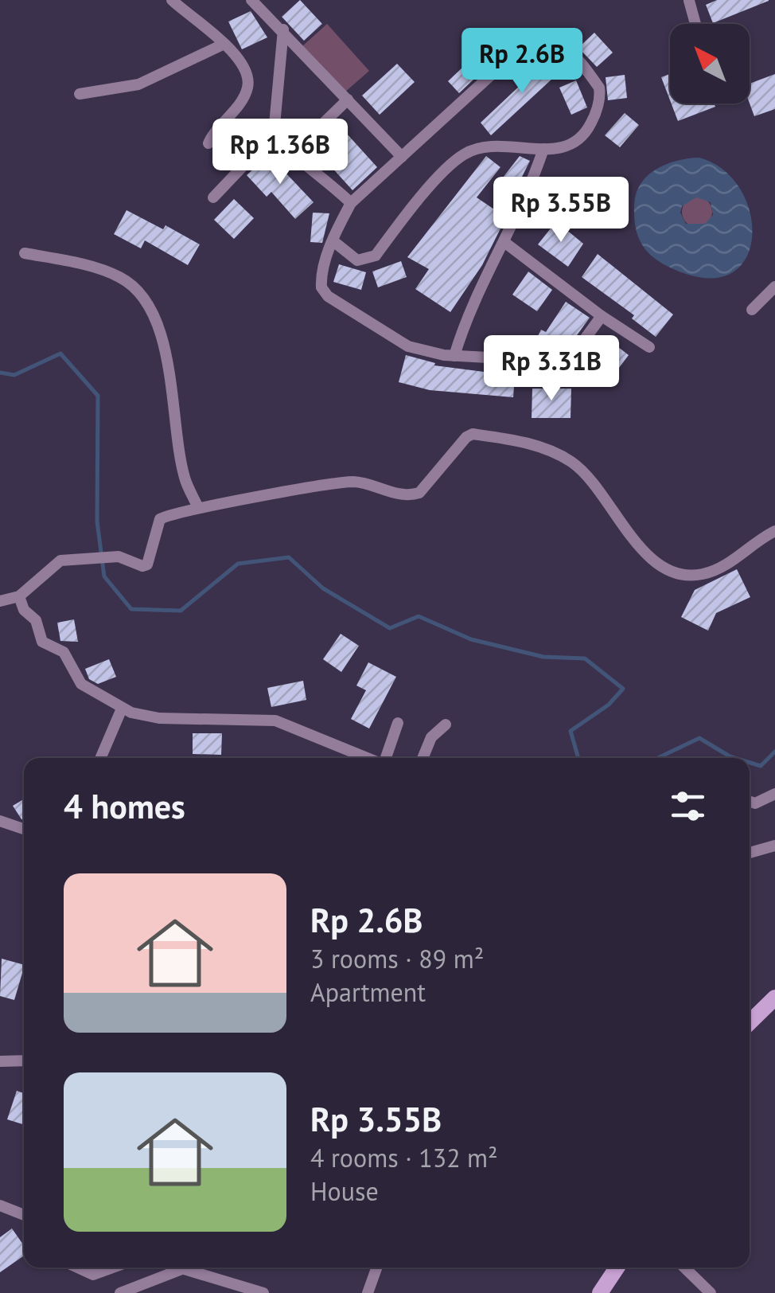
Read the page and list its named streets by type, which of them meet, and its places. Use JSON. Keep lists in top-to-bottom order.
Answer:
{
  "north": "top left",
  "page": {
    "price": [
      "Rp 2.6B",
      "Rp 1.36B",
      "Rp 3.55B",
      "Rp 3.31B"
    ],
    "heading": "4 homes",
    "list": [
      {
        "name": "Rp 2.6B",
        "note": "3 rooms · 89 m² · Apartment"
      },
      {
        "name": "Rp 3.55B",
        "note": "4 rooms · 132 m² · House"
      }
    ]
  }
}
